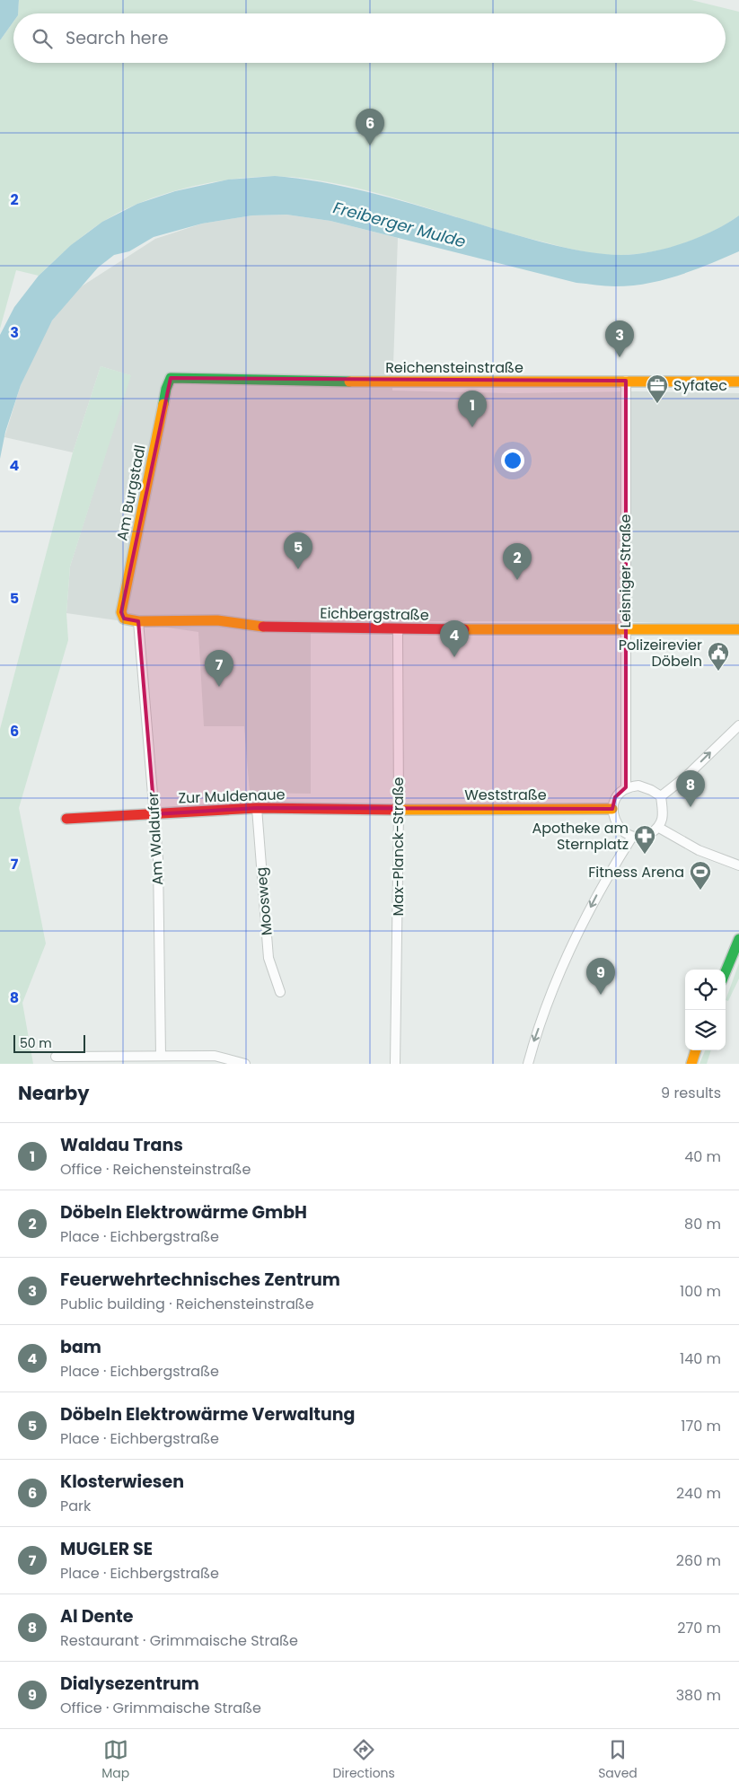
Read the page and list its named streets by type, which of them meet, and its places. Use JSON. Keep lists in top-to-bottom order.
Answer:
{
  "streets": {
    "street": [
      "Reichensteinstraße",
      "Am Burgstadl",
      "Leisniger Straße",
      "Eichbergstraße",
      "Weststraße",
      "Zur Muldenaue",
      "Am Waldufer",
      "Max-Planck-Straße",
      "Moosweg"
    ]
  },
  "crossings": [
    ["Reichensteinstraße", "Am Burgstadl"],
    ["Reichensteinstraße", "Leisniger Straße"],
    ["Am Burgstadl", "Eichbergstraße"],
    ["Leisniger Straße", "Eichbergstraße"],
    ["Leisniger Straße", "Weststraße"],
    ["Eichbergstraße", "Am Waldufer"],
    ["Eichbergstraße", "Max-Planck-Straße"],
    ["Weststraße", "Zur Muldenaue"],
    ["Weststraße", "Max-Planck-Straße"],
    ["Zur Muldenaue", "Am Waldufer"],
    ["Zur Muldenaue", "Max-Planck-Straße"],
    ["Zur Muldenaue", "Moosweg"]
  ],
  "water": ["Freiberger Mulde"],
  "places": {
    "office": ["Syfatec"],
    "public building": ["Polizeirevier Döbeln"],
    "pharmacy": ["Apotheke am Sternplatz"],
    "sports": ["Fitness Arena"]
  },
  "scale_bar": "50 m",
  "page": {
    "search": "Search here",
    "pins": [
      "6",
      "3",
      "1",
      "5",
      "2",
      "4",
      "7",
      "8",
      "9"
    ],
    "scale": "50 m",
    "heading": ["Nearby", "9 results"],
    "list": [
      {
        "mark": "1",
        "name": "Waldau Trans",
        "note": "Office · Reichensteinstraße",
        "value": "40 m"
      },
      {
        "mark": "2",
        "name": "Döbeln Elektrowärme GmbH",
        "note": "Place · Eichbergstraße",
        "value": "80 m"
      },
      {
        "mark": "3",
        "name": "Feuerwehrtechnisches Zentrum",
        "note": "Public building · Reichensteinstraße",
        "value": "100 m"
      },
      {
        "mark": "4",
        "name": "bam",
        "note": "Place · Eichbergstraße",
        "value": "140 m"
      },
      {
        "mark": "5",
        "name": "Döbeln Elektrowärme Verwaltung",
        "note": "Place · Eichbergstraße",
        "value": "170 m"
      },
      {
        "mark": "6",
        "name": "Klosterwiesen",
        "note": "Park",
        "value": "240 m"
      },
      {
        "mark": "7",
        "name": "MUGLER SE",
        "note": "Place · Eichbergstraße",
        "value": "260 m"
      },
      {
        "mark": "8",
        "name": "Al Dente",
        "note": "Restaurant · Grimmaische Straße",
        "value": "270 m"
      },
      {
        "mark": "9",
        "name": "Dialysezentrum",
        "note": "Office · Grimmaische Straße",
        "value": "380 m"
      }
    ],
    "nav": ["Map", "Directions", "Saved"]
  },
  "grid": {
    "rows": [
      "2",
      "3",
      "4",
      "5",
      "6",
      "7",
      "8"
    ]
  }
}
